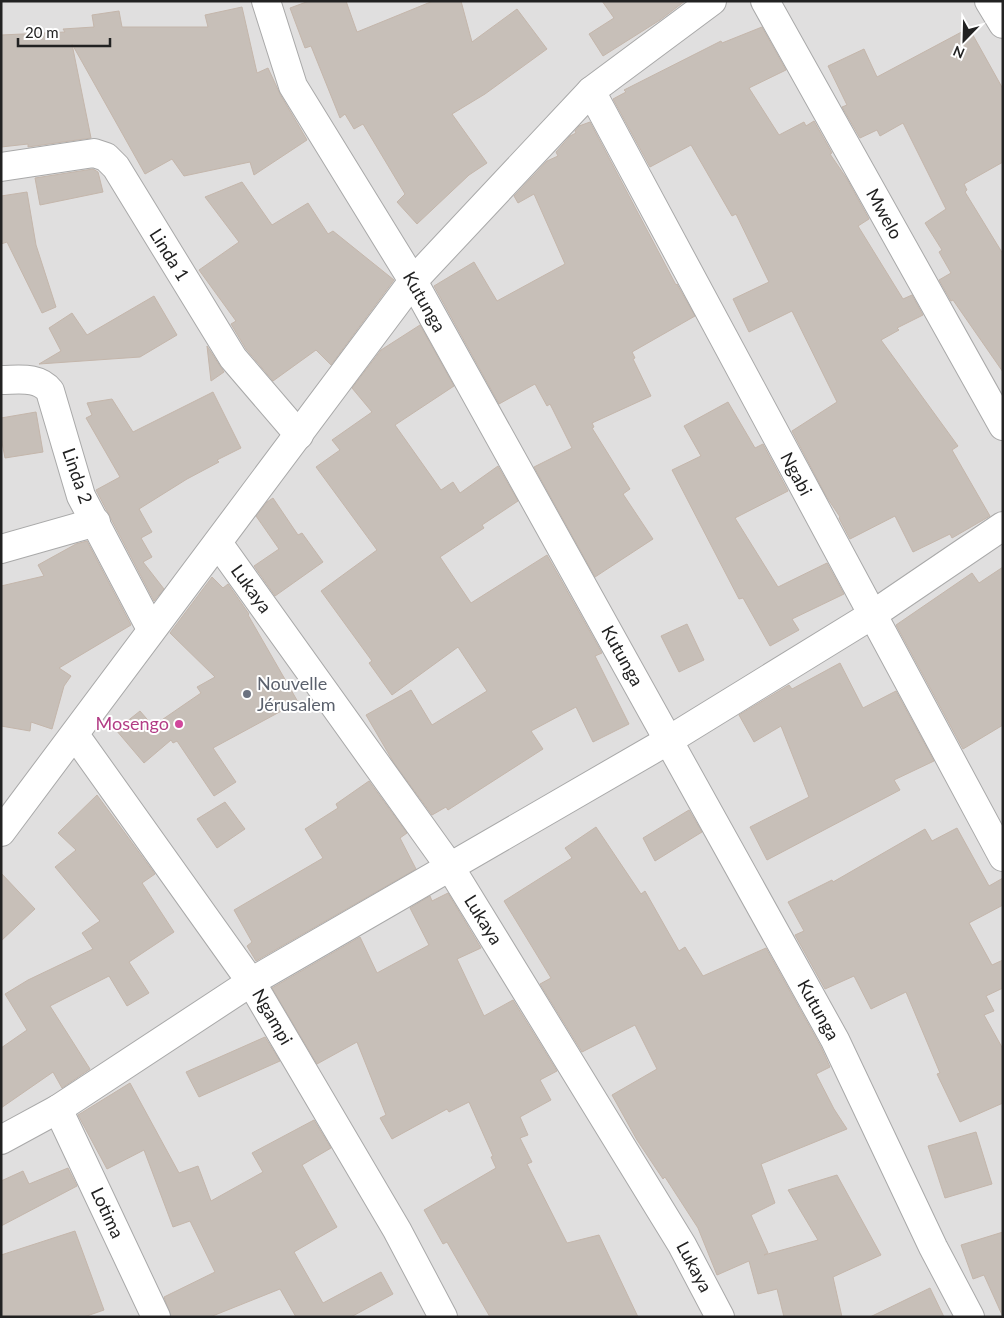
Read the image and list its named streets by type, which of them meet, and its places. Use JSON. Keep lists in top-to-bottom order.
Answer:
{
  "streets": {
    "street": [
      "Mwelo",
      "Linda 1",
      "Kutunga",
      "Ngabi",
      "Linda 2",
      "Lukaya",
      "Ngampi",
      "Lotima"
    ]
  },
  "places": ["Nouvelle Jérusalem", "Mosengo"],
  "scale_bar": "20 m",
  "north": "bottom left"
}
